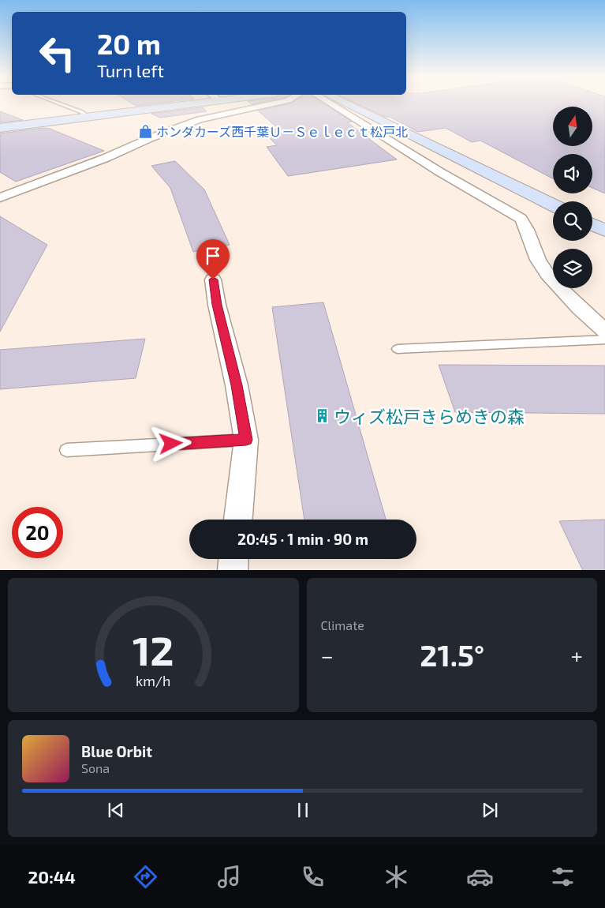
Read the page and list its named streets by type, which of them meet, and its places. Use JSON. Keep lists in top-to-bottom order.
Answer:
{
  "places": {
    "shop": ["ホンダカーズ西千葉Ｕ－Ｓｅｌｅｃｔ松戸北"],
    "building": ["ウィズ松戸きらめきの森"]
  },
  "north": "top",
  "page": {
    "turn": ["20 m", "Turn left"],
    "limit": "20",
    "trip": "20:45 · 1 min · 90 m",
    "tile": "Climate",
    "heat": ["−", "21.5°", "+"],
    "song": ["Blue Orbit", "Sona"],
    "tabs": "20:44",
    "gauge": ["12", "km/h"]
  }
}
